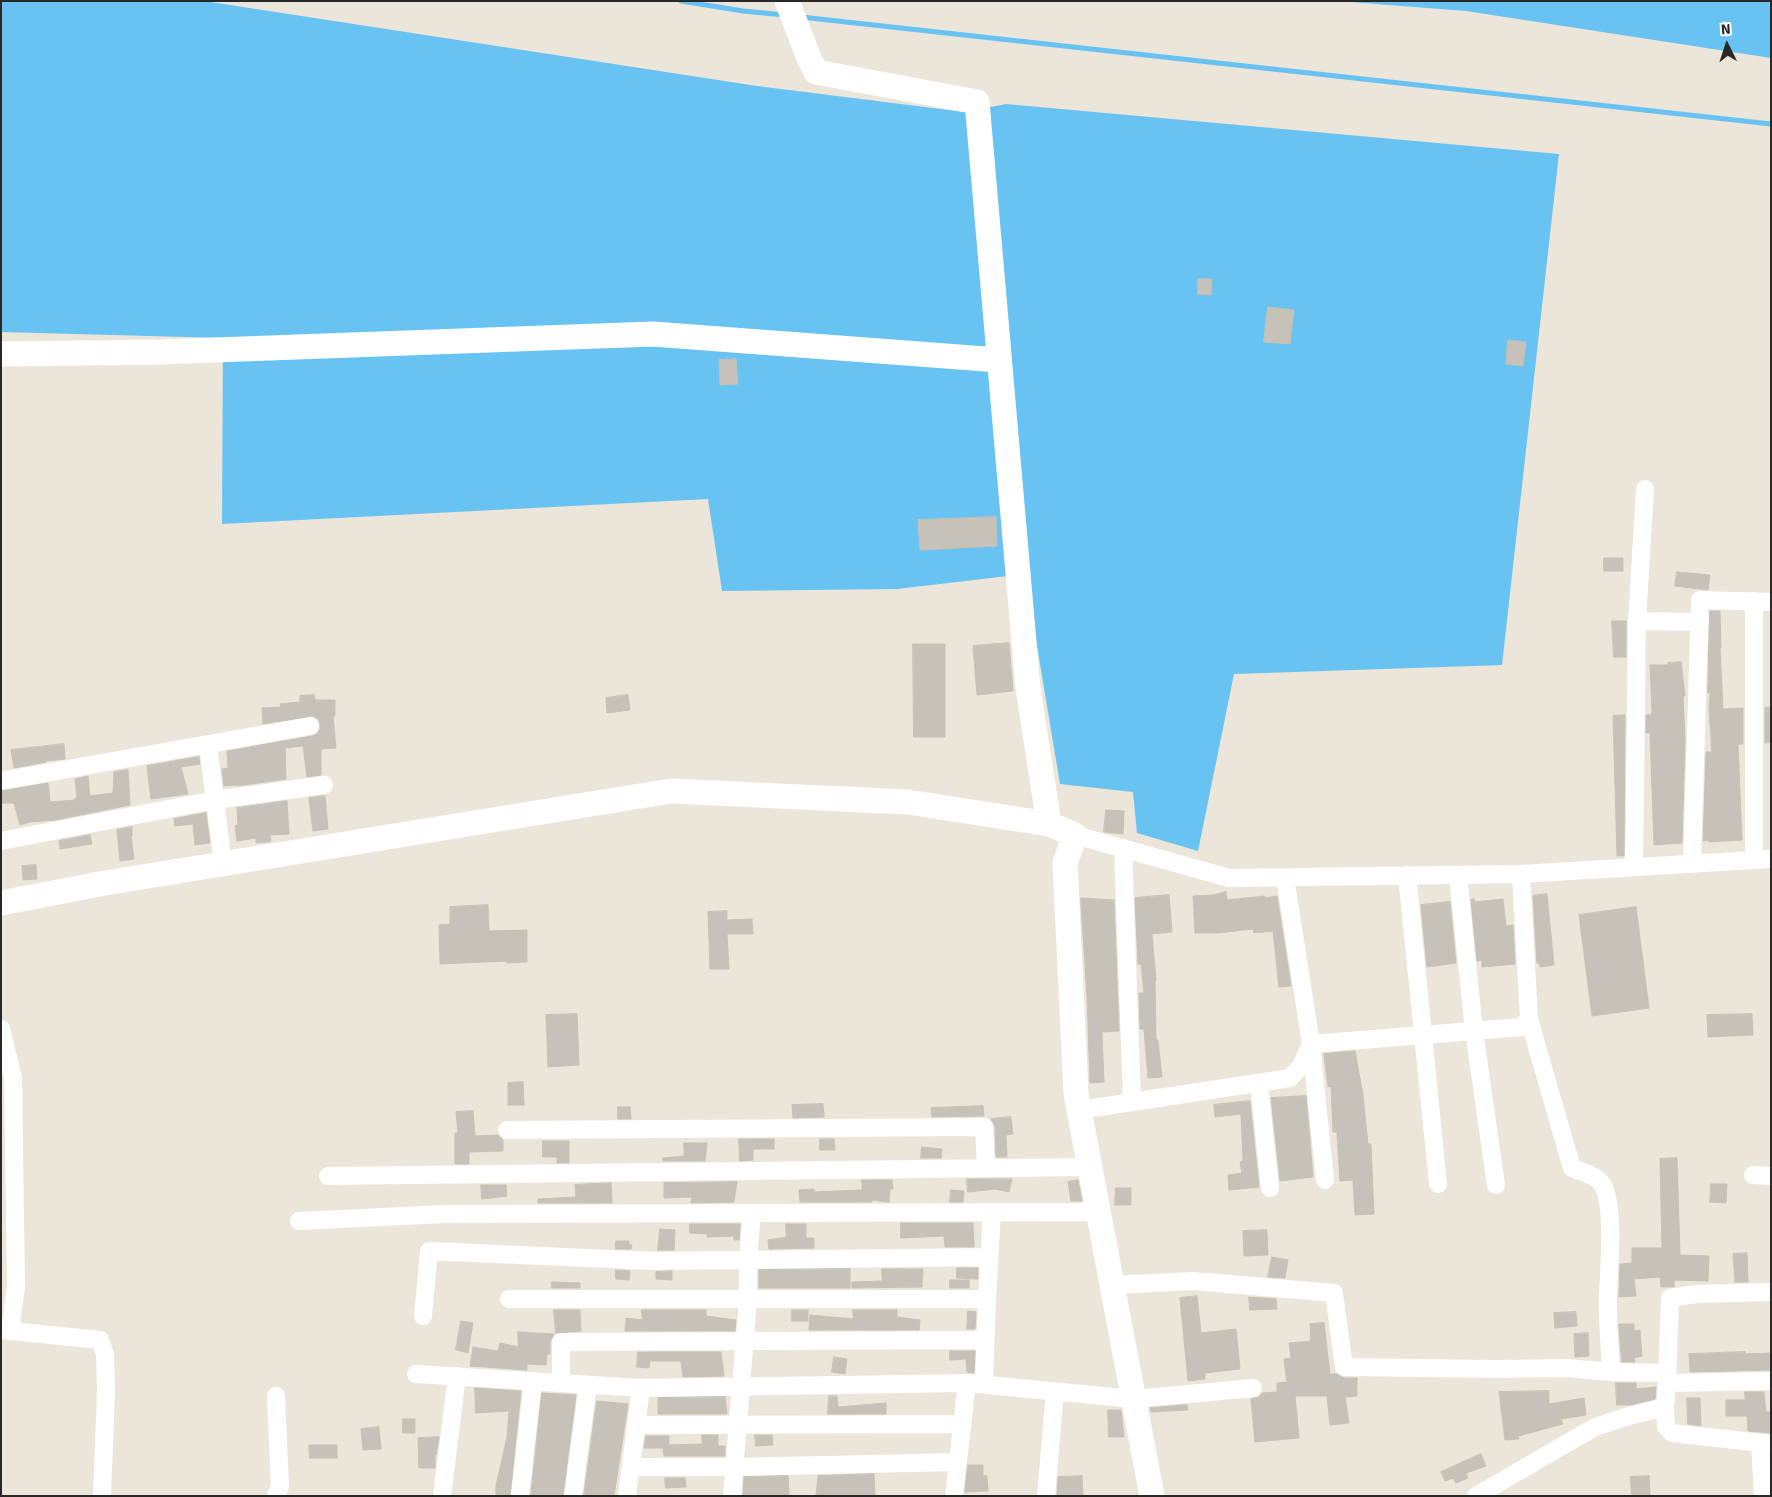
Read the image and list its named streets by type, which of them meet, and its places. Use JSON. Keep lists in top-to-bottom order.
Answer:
{
  "north": "top"
}
